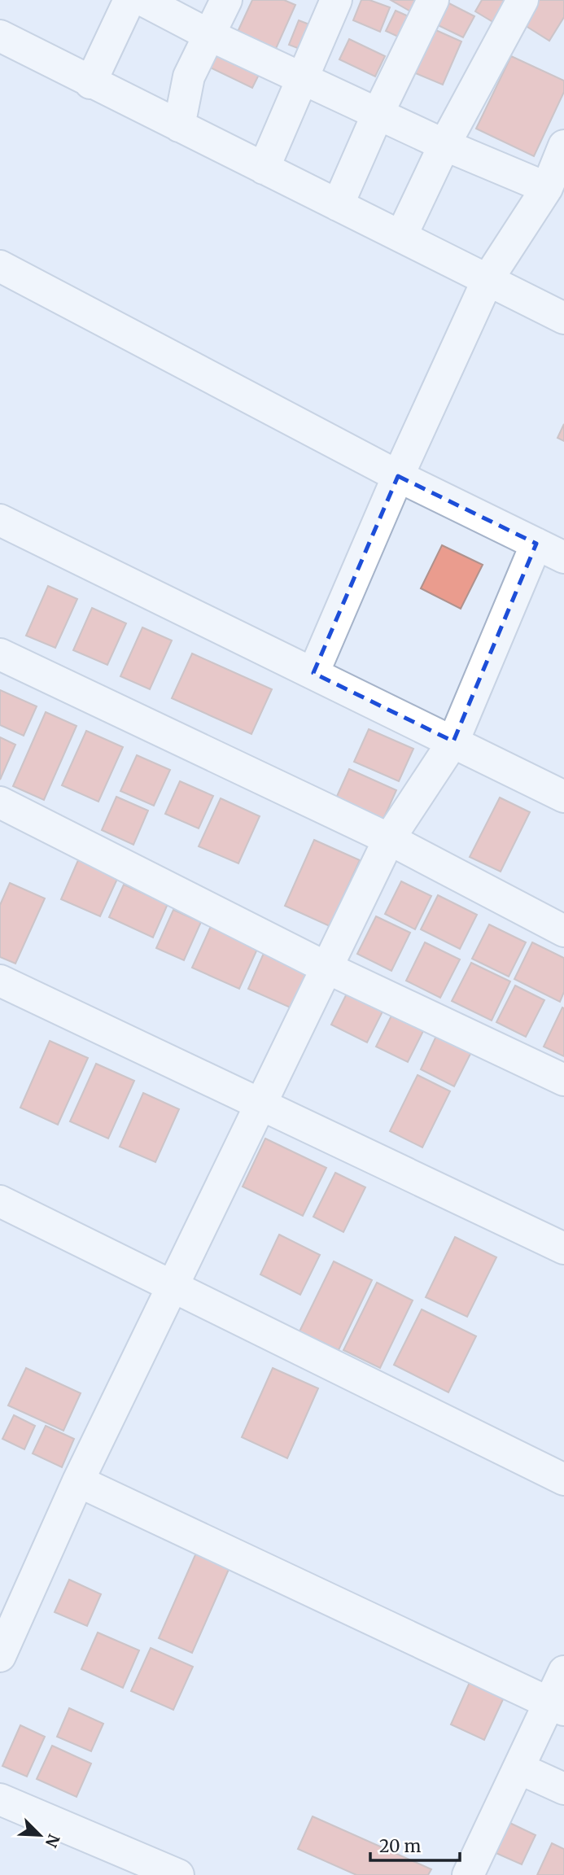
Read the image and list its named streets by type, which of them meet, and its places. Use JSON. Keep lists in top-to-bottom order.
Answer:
{
  "scale_bar": "20 m",
  "north": "bottom right"
}
